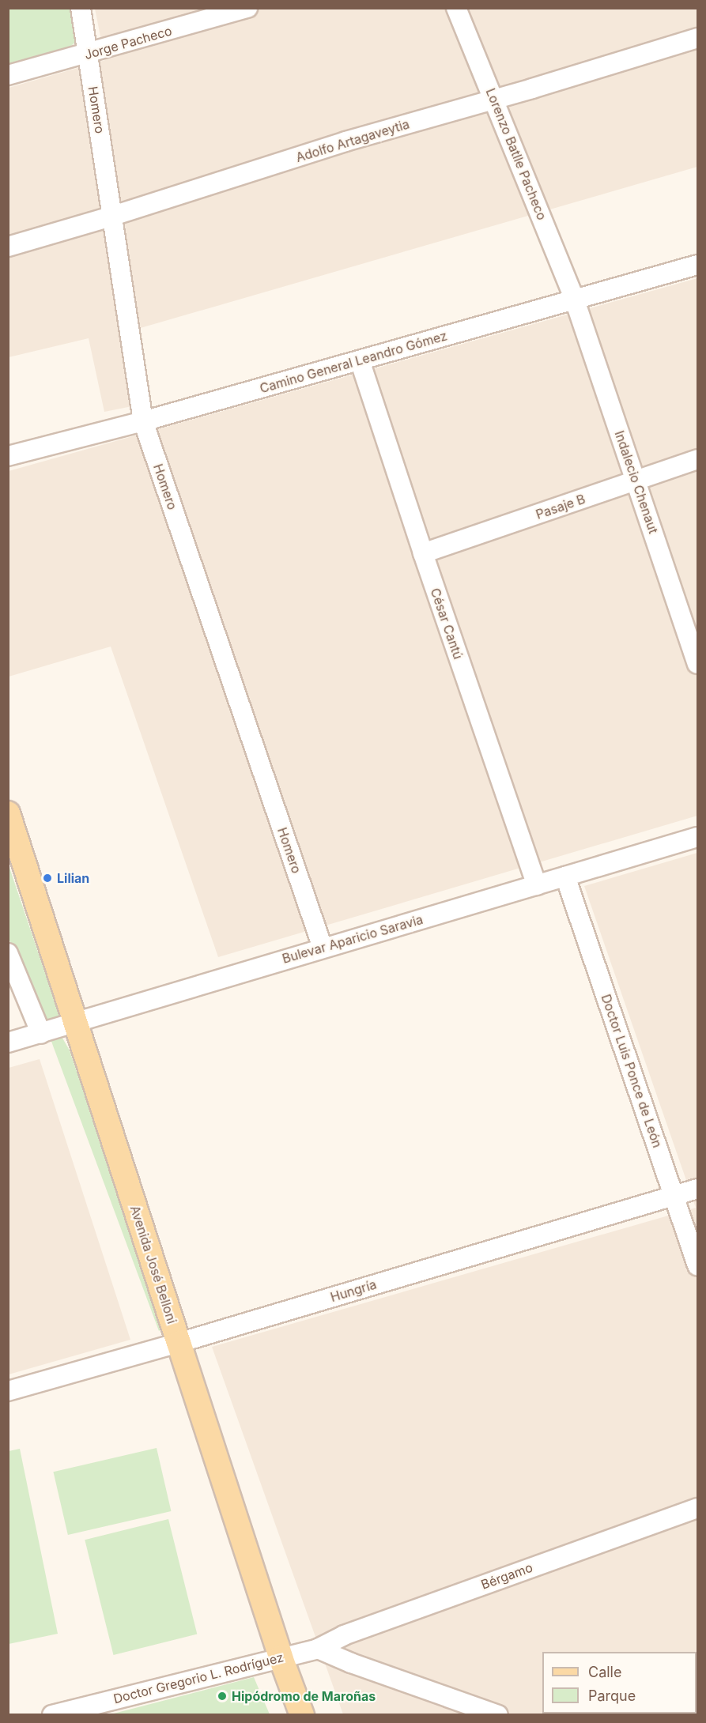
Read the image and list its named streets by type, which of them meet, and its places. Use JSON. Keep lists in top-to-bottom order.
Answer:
{
  "streets": {
    "main road": ["Avenida José Belloni"],
    "street": [
      "Jorge Pacheco",
      "Homero",
      "Adolfo Artagaveytia",
      "Lorenzo Batlle Pacheco",
      "Camino General Leandro Gómez",
      "Indalecio Chenaut",
      "Pasaje B",
      "César Cantú",
      "Bulevar Aparicio Saravia",
      "Doctor Luis Ponce de León",
      "Hungría",
      "Bérgamo",
      "Doctor Gregorio L. Rodríguez"
    ]
  },
  "crossings": [
    ["Jorge Pacheco", "Homero"],
    ["Homero", "Adolfo Artagaveytia"],
    ["Homero", "Camino General Leandro Gómez"],
    ["Homero", "Bulevar Aparicio Saravia"],
    ["Adolfo Artagaveytia", "Lorenzo Batlle Pacheco"],
    ["Lorenzo Batlle Pacheco", "Camino General Leandro Gómez"],
    ["Lorenzo Batlle Pacheco", "Indalecio Chenaut"],
    ["Camino General Leandro Gómez", "Indalecio Chenaut"],
    ["Camino General Leandro Gómez", "César Cantú"],
    ["Indalecio Chenaut", "Pasaje B"],
    ["Pasaje B", "César Cantú"],
    ["César Cantú", "Bulevar Aparicio Saravia"],
    ["Bulevar Aparicio Saravia", "Doctor Luis Ponce de León"],
    ["Bulevar Aparicio Saravia", "Avenida José Belloni"],
    ["Doctor Luis Ponce de León", "Hungría"],
    ["Avenida José Belloni", "Hungría"],
    ["Avenida José Belloni", "Doctor Gregorio L. Rodríguez"],
    ["Bérgamo", "Doctor Gregorio L. Rodríguez"]
  ],
  "places": ["Lilian", "Hipódromo de Maroñas"],
  "legend": ["Calle", "Parque"]
}
